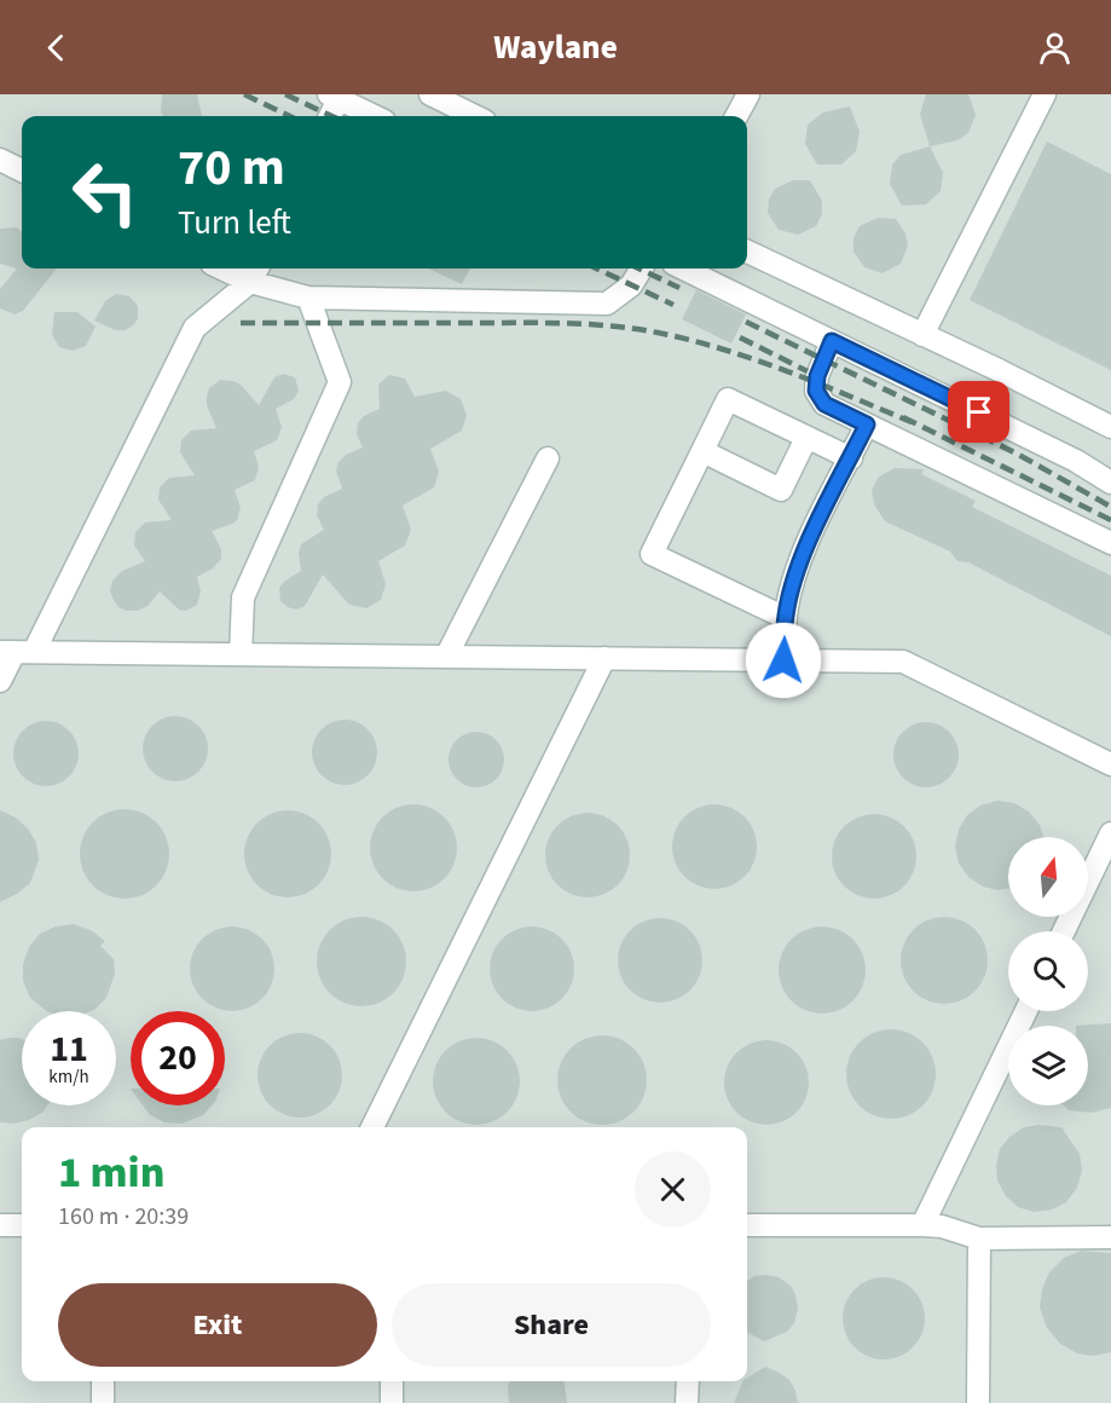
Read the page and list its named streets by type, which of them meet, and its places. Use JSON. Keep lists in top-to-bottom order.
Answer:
{
  "north": "top",
  "page": {
    "header": "Waylane",
    "turn": ["70 m", "Turn left"],
    "speed": "11 km/h",
    "limit": "20",
    "heading": ["1 min", "160 m · 20:39"],
    "buttons": ["Exit", "Share"]
  }
}
